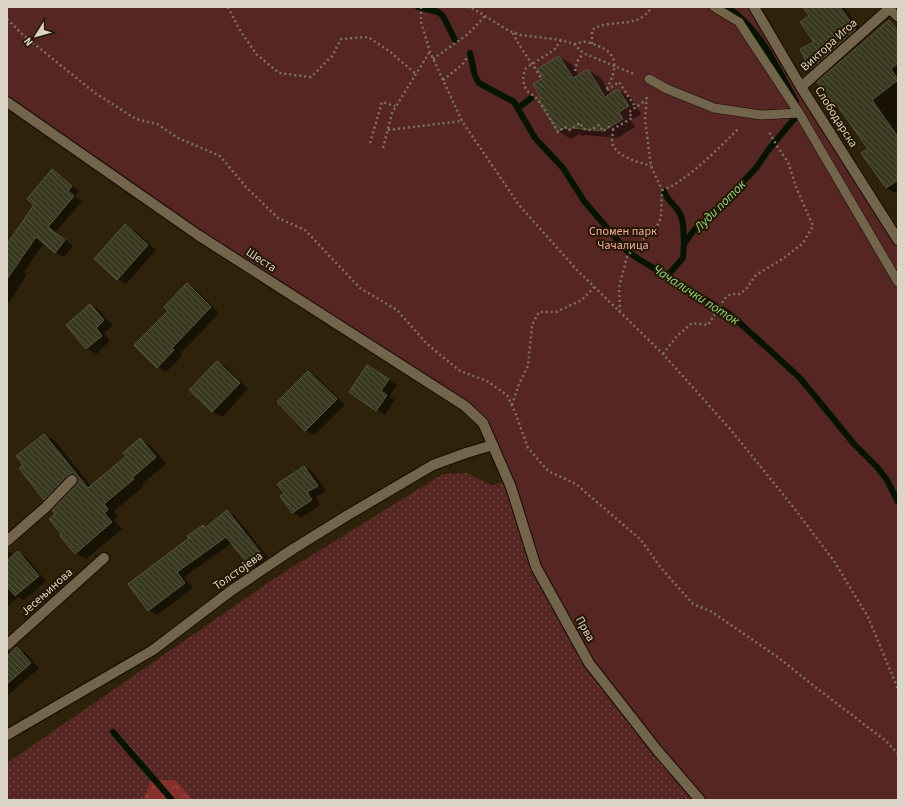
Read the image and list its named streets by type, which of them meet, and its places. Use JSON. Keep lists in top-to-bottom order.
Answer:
{
  "streets": {
    "street": [
      "Виктора Игоа",
      "Слободарска",
      "Шеста",
      "Толстојева",
      "Јесењинова",
      "Прва"
    ]
  },
  "crossings": [
    ["Виктора Игоа", "Слободарска"],
    ["Шеста", "Толстојева"],
    ["Шеста", "Прва"],
    ["Толстојева", "Прва"]
  ],
  "water": ["Луди поток", "Чачалички поток"],
  "parks": ["Спомен парк Чачалица"],
  "north": "bottom left"
}
